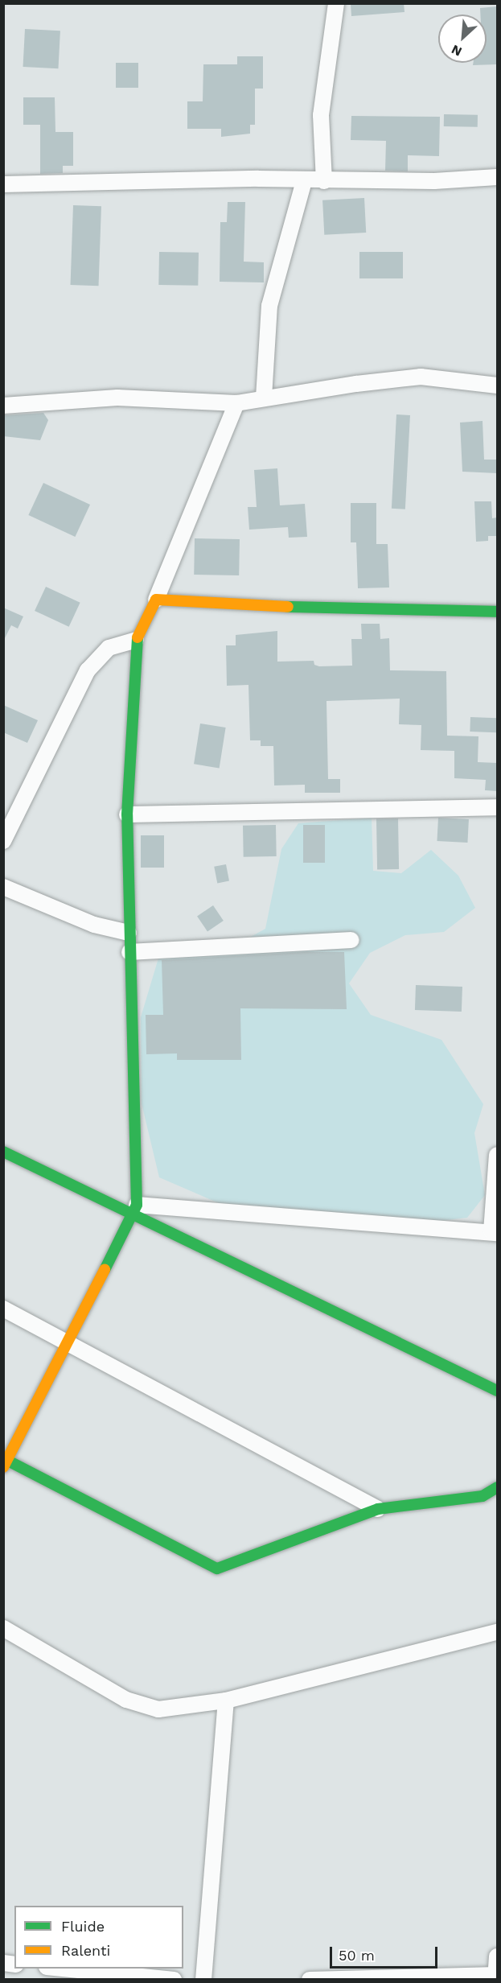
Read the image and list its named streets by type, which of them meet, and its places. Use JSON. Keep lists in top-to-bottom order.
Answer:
{
  "legend": ["Fluide", "Ralenti"],
  "scale_bar": "50 m",
  "north": "bottom left"
}
